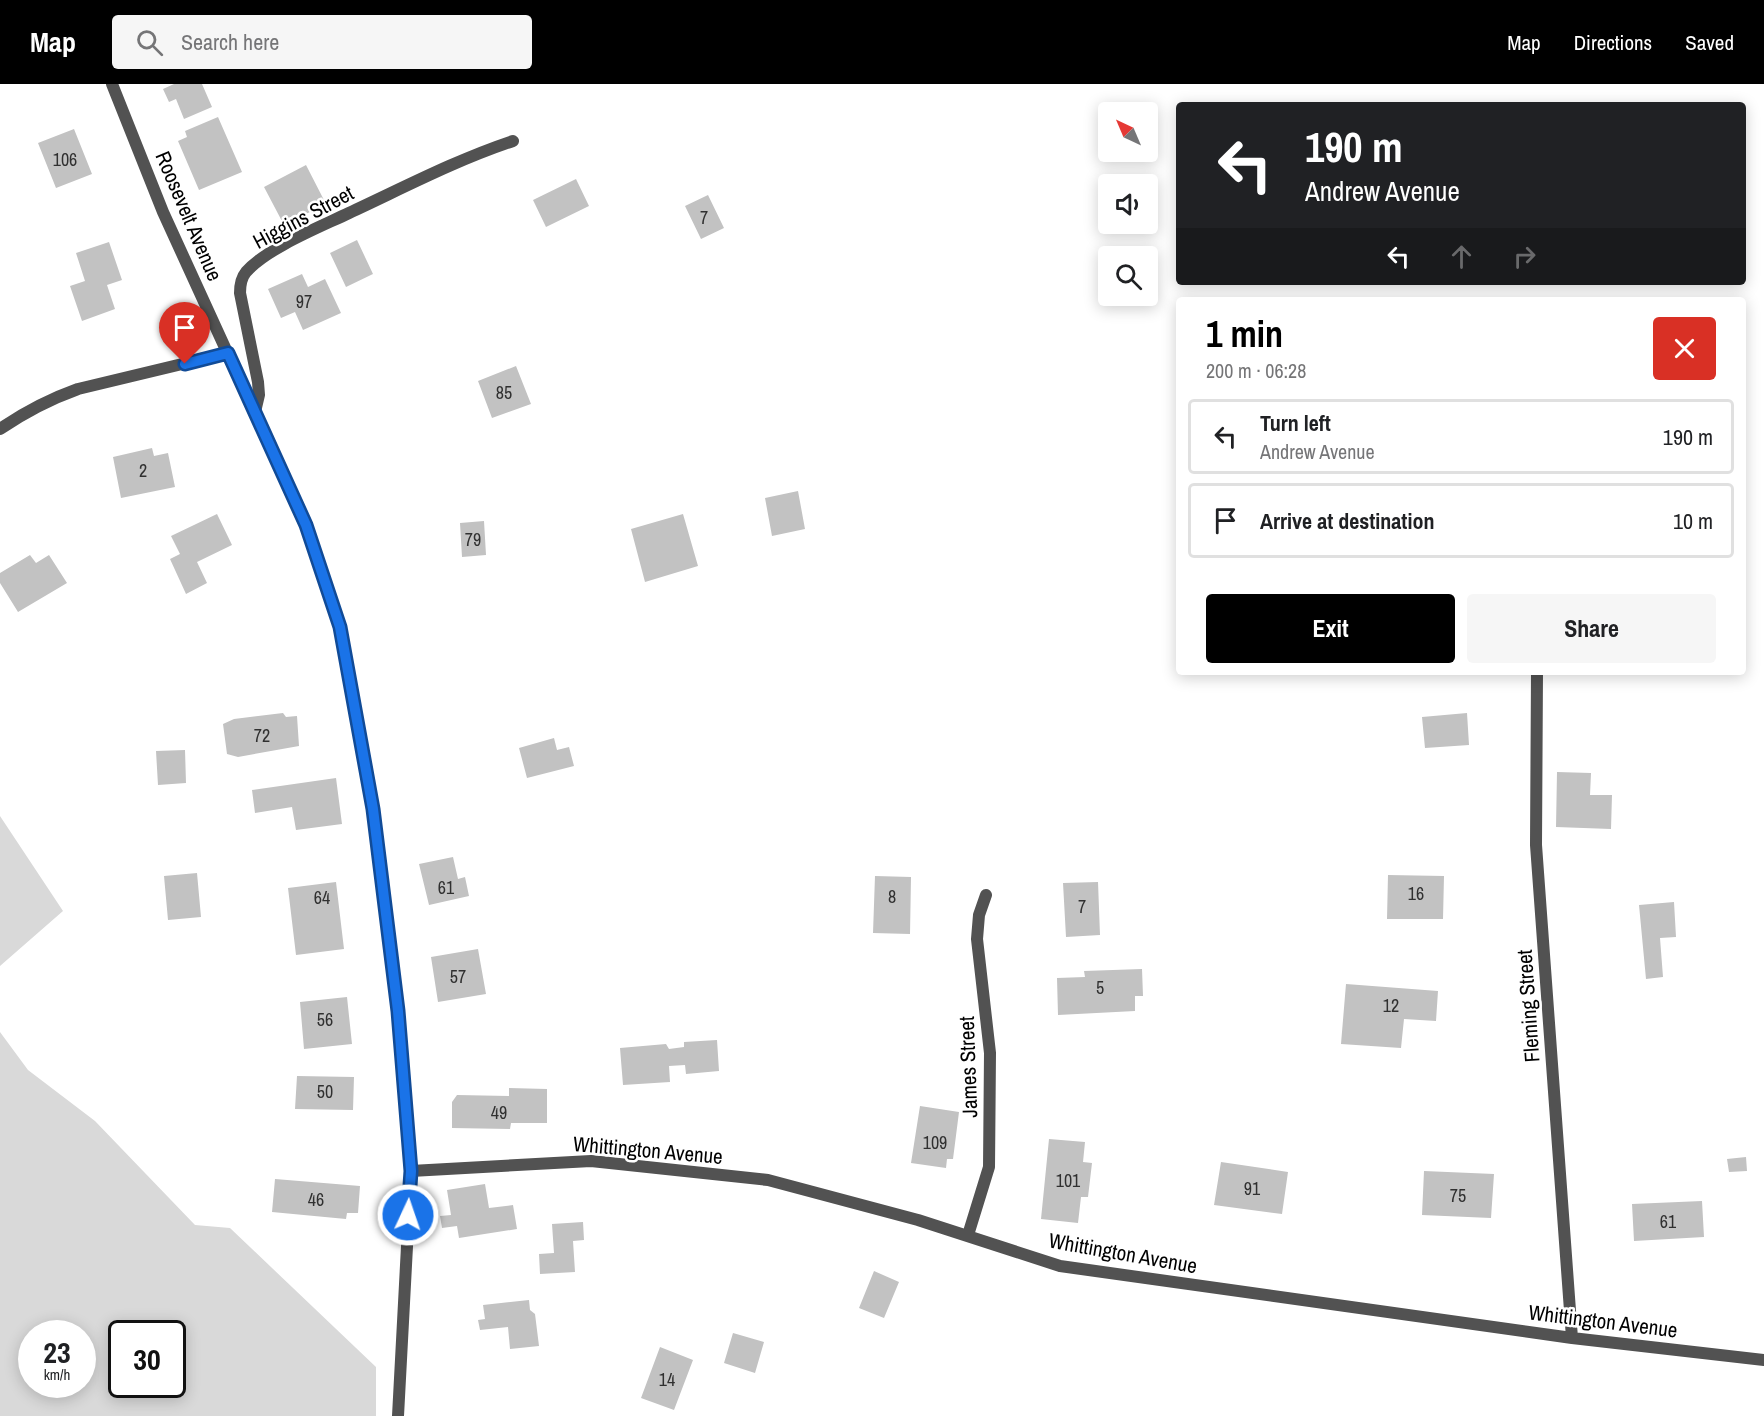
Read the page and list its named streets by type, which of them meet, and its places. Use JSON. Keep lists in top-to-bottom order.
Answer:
{
  "streets": {
    "street": [
      "Roosevelt Avenue",
      "Higgins Street",
      "Fleming Street",
      "James Street",
      "Whittington Avenue"
    ]
  },
  "crossings": [
    ["Roosevelt Avenue", "Higgins Street"],
    ["Roosevelt Avenue", "Whittington Avenue"],
    ["Fleming Street", "Whittington Avenue"],
    ["James Street", "Whittington Avenue"]
  ],
  "house_numbers": [
    "106",
    "7",
    "97",
    "85",
    "2",
    "79",
    "72",
    "61",
    "16",
    "8",
    "64",
    "7",
    "57",
    "5",
    "12",
    "56",
    "50",
    "49",
    "109",
    "101",
    "91",
    "75",
    "46",
    "61",
    "14"
  ],
  "north": "top left",
  "page": {
    "header": "Map",
    "search": "Search here",
    "nav": ["Map", "Directions", "Saved"],
    "turn": ["190 m", "Andrew Avenue"],
    "heading": ["1 min", "200 m · 06:28"],
    "list": [
      {
        "name": "Turn left",
        "note": "Andrew Avenue",
        "value": "190 m"
      },
      {
        "name": "Arrive at destination",
        "value": "10 m"
      }
    ],
    "buttons": ["Exit", "Share"],
    "speed": "23 km/h",
    "limit": "30"
  }
}
